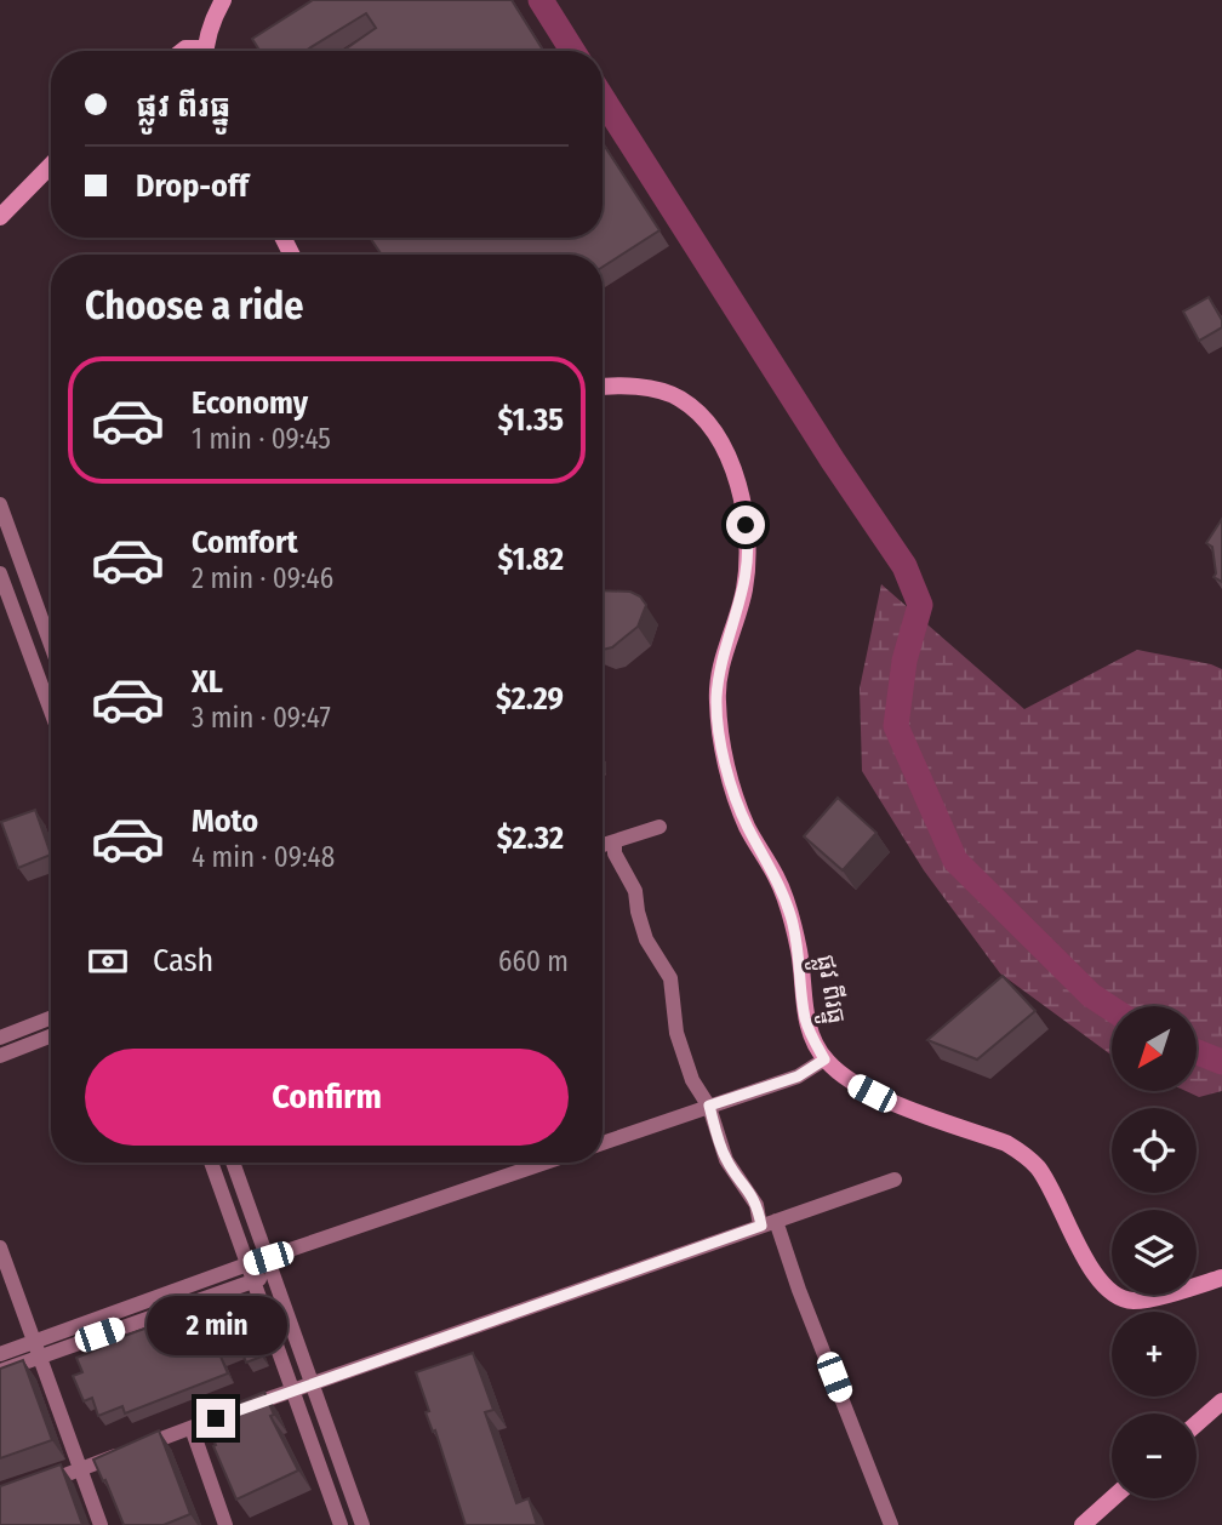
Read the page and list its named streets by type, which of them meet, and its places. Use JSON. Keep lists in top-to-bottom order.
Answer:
{
  "streets": {
    "main road": ["ផ្លូវ ពីរធ្នូ"]
  },
  "north": "bottom left",
  "page": {
    "banner": ["ផ្លូវ ពីរធ្នូ", "Drop-off"],
    "heading": "Choose a ride",
    "list": [
      {
        "name": "Economy",
        "note": "1 min · 09:45",
        "value": "$1.35"
      },
      {
        "name": "Comfort",
        "note": "2 min · 09:46",
        "value": "$1.82"
      },
      {
        "name": "XL",
        "note": "3 min · 09:47",
        "value": "$2.29"
      },
      {
        "name": "Moto",
        "note": "4 min · 09:48",
        "value": "$2.32"
      }
    ],
    "pay": ["Cash", "660 m"],
    "map_buttons": ["+", "−"],
    "buttons": "Confirm",
    "bubble": "2 min"
  }
}
